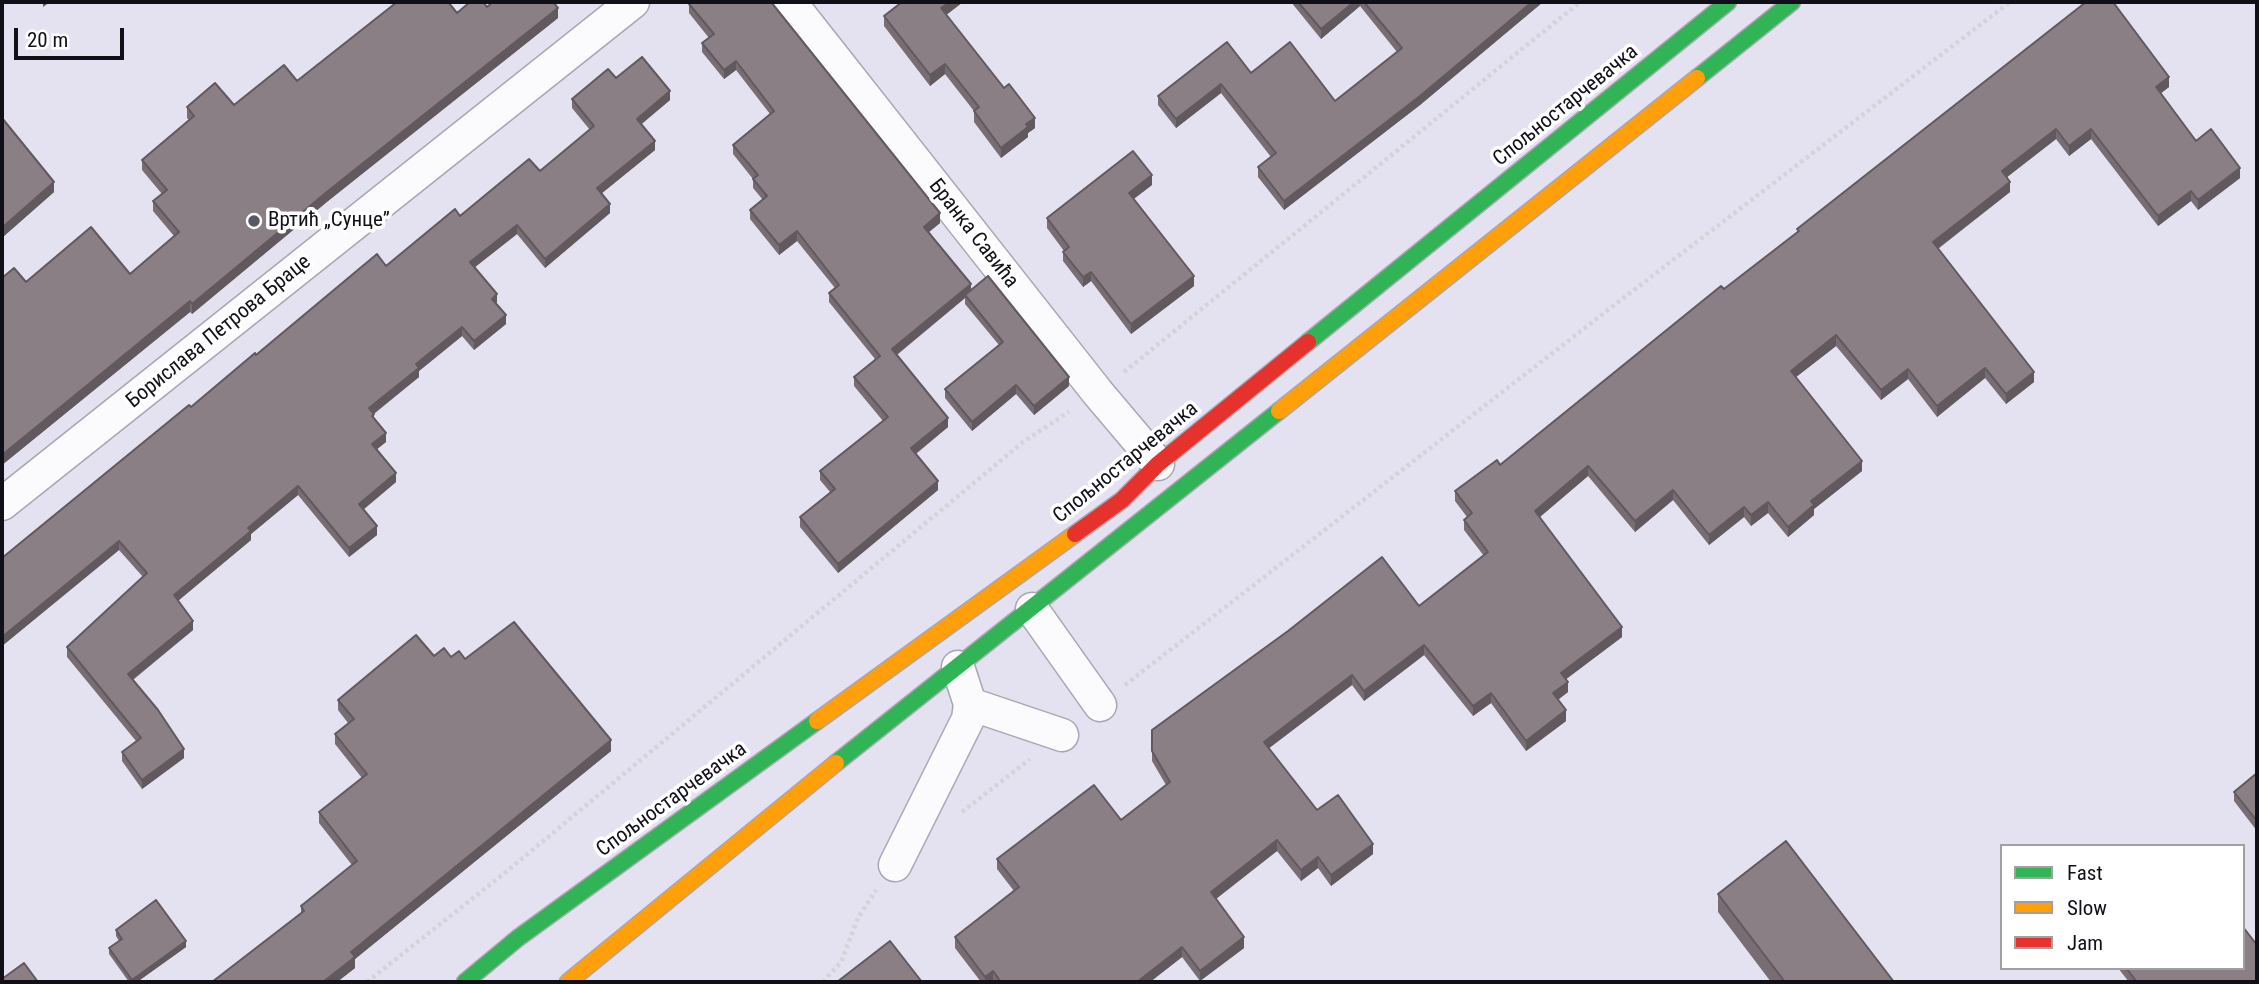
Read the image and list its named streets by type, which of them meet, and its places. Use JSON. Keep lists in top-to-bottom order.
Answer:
{
  "streets": {
    "street": ["Спољностарчевачка", "Бранка Савића", "Борислава Петрова Браце"]
  },
  "crossings": [
    ["Спољностарчевачка", "Бранка Савића"]
  ],
  "places": ["Вртић „Сунце”"],
  "legend": ["Fast", "Slow", "Jam"],
  "scale_bar": "20 m"
}
